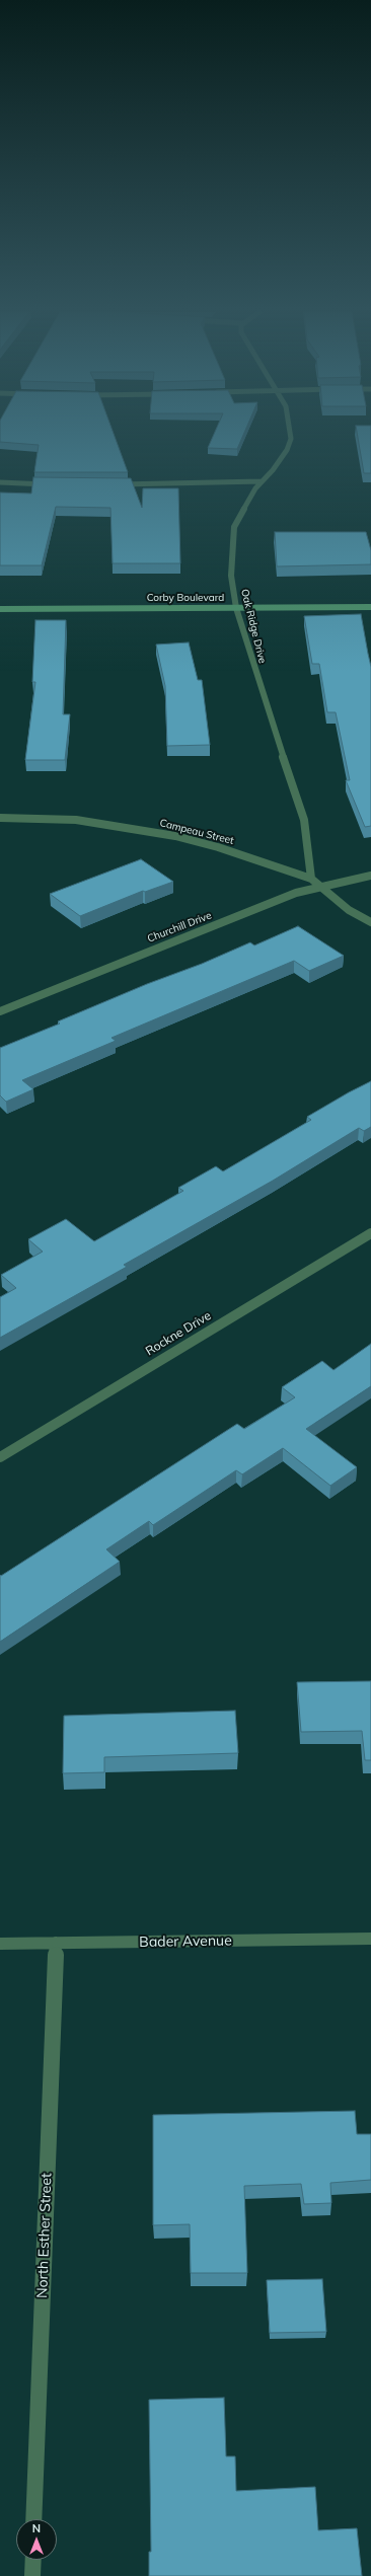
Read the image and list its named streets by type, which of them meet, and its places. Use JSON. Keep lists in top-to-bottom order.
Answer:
{
  "streets": {
    "street": [
      "Corby Boulevard",
      "Oak Ridge Drive",
      "Campeau Street",
      "Churchill Drive",
      "Rockne Drive",
      "Bader Avenue",
      "North Esther Street"
    ]
  },
  "crossings": [
    ["Corby Boulevard", "Oak Ridge Drive"],
    ["Oak Ridge Drive", "Campeau Street"],
    ["Campeau Street", "Churchill Drive"],
    ["Bader Avenue", "North Esther Street"]
  ],
  "north": "top"
}
